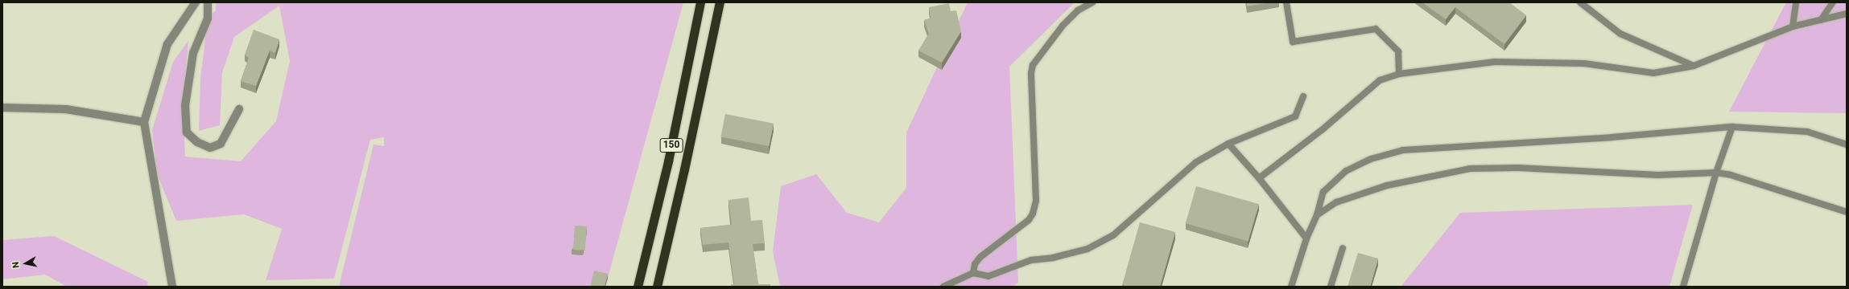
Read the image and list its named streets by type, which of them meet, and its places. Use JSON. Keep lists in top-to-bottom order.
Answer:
{
  "streets": {
    "highway": ["150"]
  },
  "north": "left"
}
